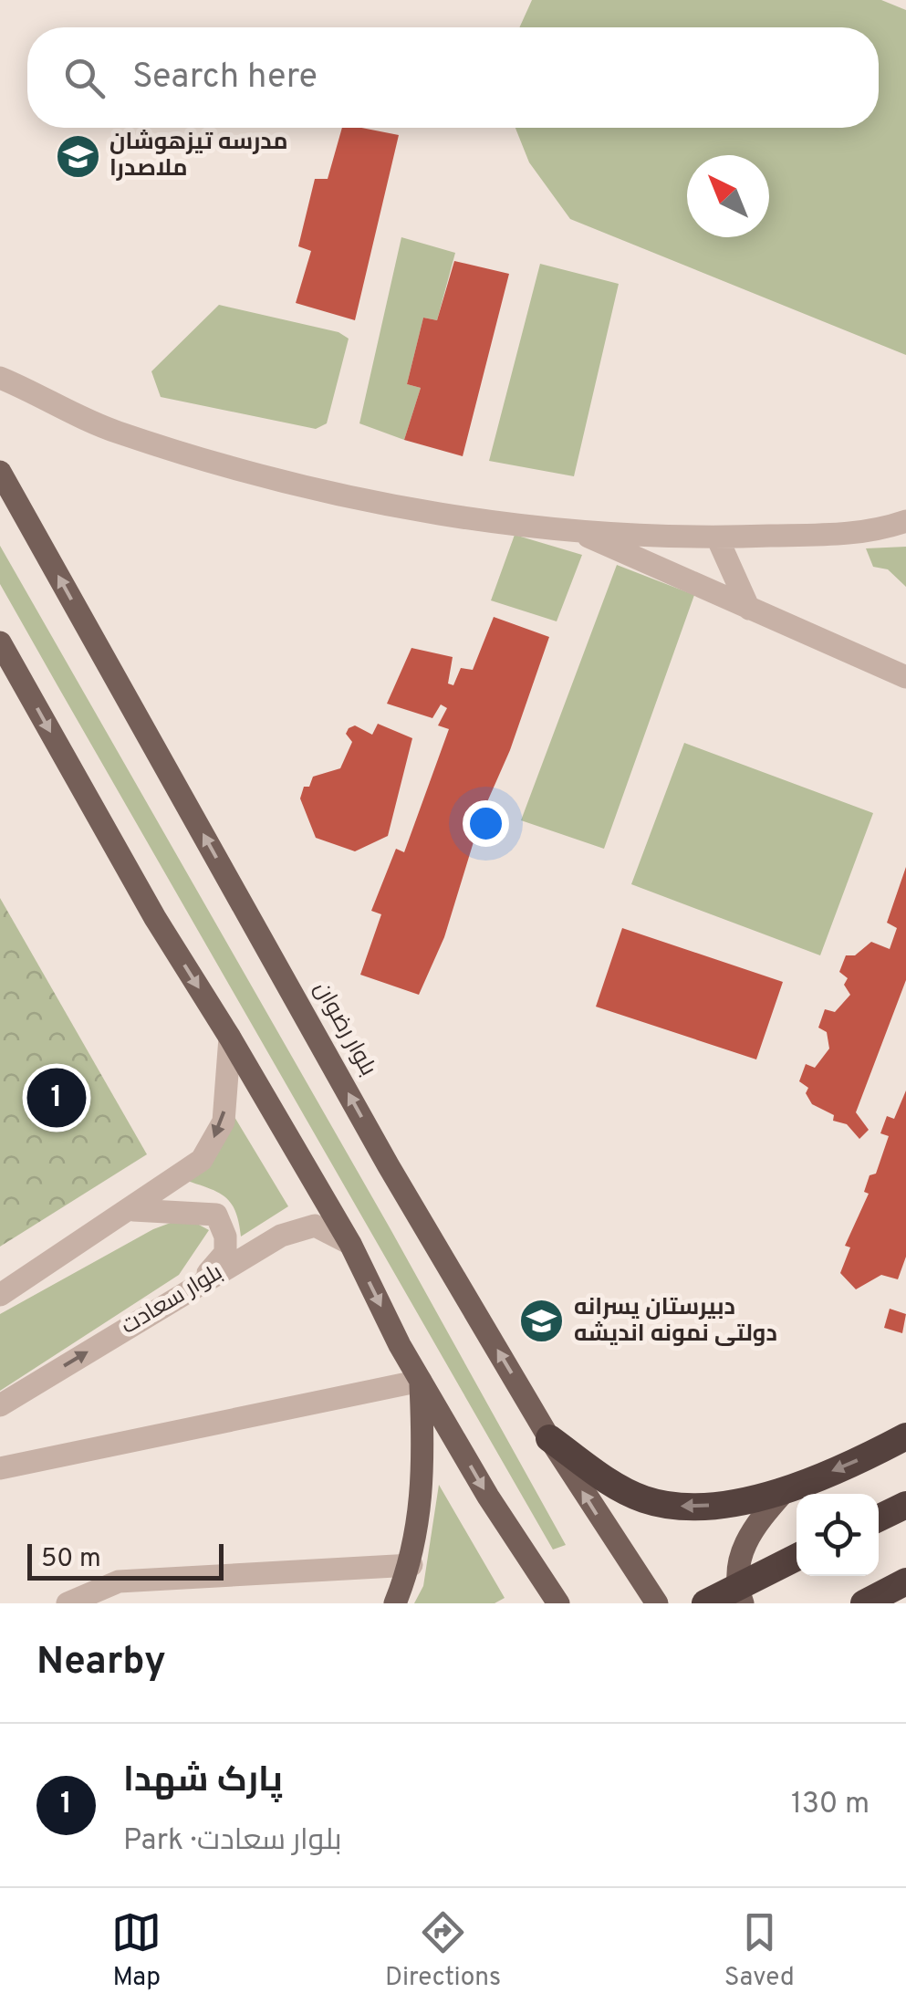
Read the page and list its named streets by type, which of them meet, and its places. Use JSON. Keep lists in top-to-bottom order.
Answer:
{
  "streets": {
    "main road": ["بلوار رضوان"],
    "street": ["بلوار سعادت"]
  },
  "places": {
    "school or university": ["مدرسه تیزهوشان ملاصدرا", "دبیرستان پسرانه دولتی نمونه اندیشه"]
  },
  "scale_bar": "50 m",
  "north": "top left",
  "page": {
    "search": "Search here",
    "pins": "1",
    "scale": "50 m",
    "heading": "Nearby",
    "list": [
      {
        "mark": "1",
        "name": "پارک شهدا",
        "note": "Park · بلوار سعادت",
        "value": "130 m"
      }
    ],
    "nav": ["Map", "Directions", "Saved"]
  }
}
